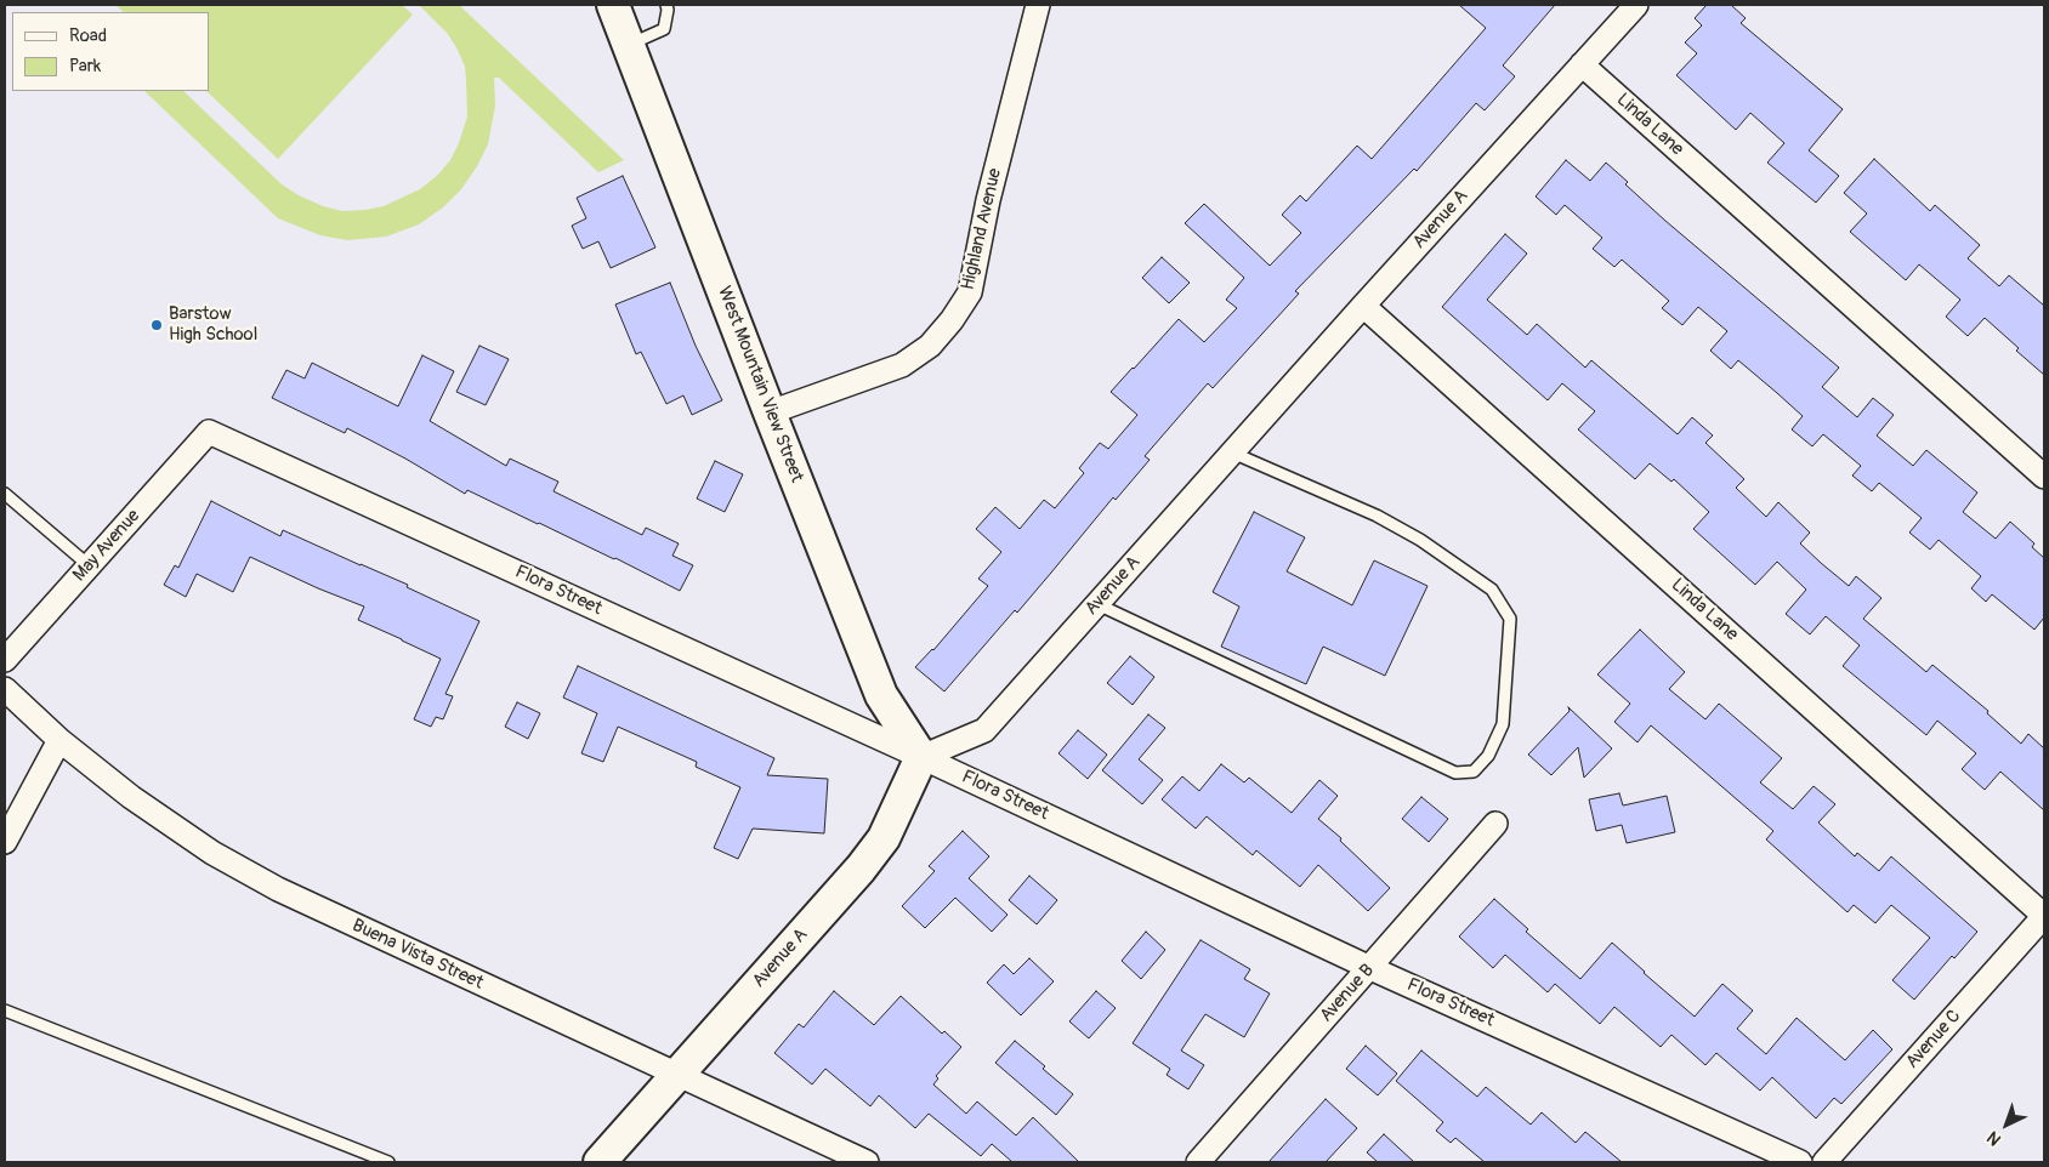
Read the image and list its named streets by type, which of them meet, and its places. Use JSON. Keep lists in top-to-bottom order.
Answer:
{
  "streets": {
    "street": [
      "Linda Lane",
      "Avenue A",
      "Highland Avenue",
      "West Mountain View Street",
      "May Avenue",
      "Flora Street",
      "Buena Vista Street",
      "Avenue B",
      "Avenue C"
    ]
  },
  "crossings": [
    ["Linda Lane", "Avenue A"],
    ["Linda Lane", "Avenue C"],
    ["Avenue A", "West Mountain View Street"],
    ["Avenue A", "Flora Street"],
    ["Avenue A", "Buena Vista Street"],
    ["Highland Avenue", "West Mountain View Street"],
    ["West Mountain View Street", "Flora Street"],
    ["May Avenue", "Flora Street"],
    ["Flora Street", "Avenue B"]
  ],
  "places": ["Barstow High School"],
  "legend": ["Road", "Park"],
  "north": "bottom left"
}
